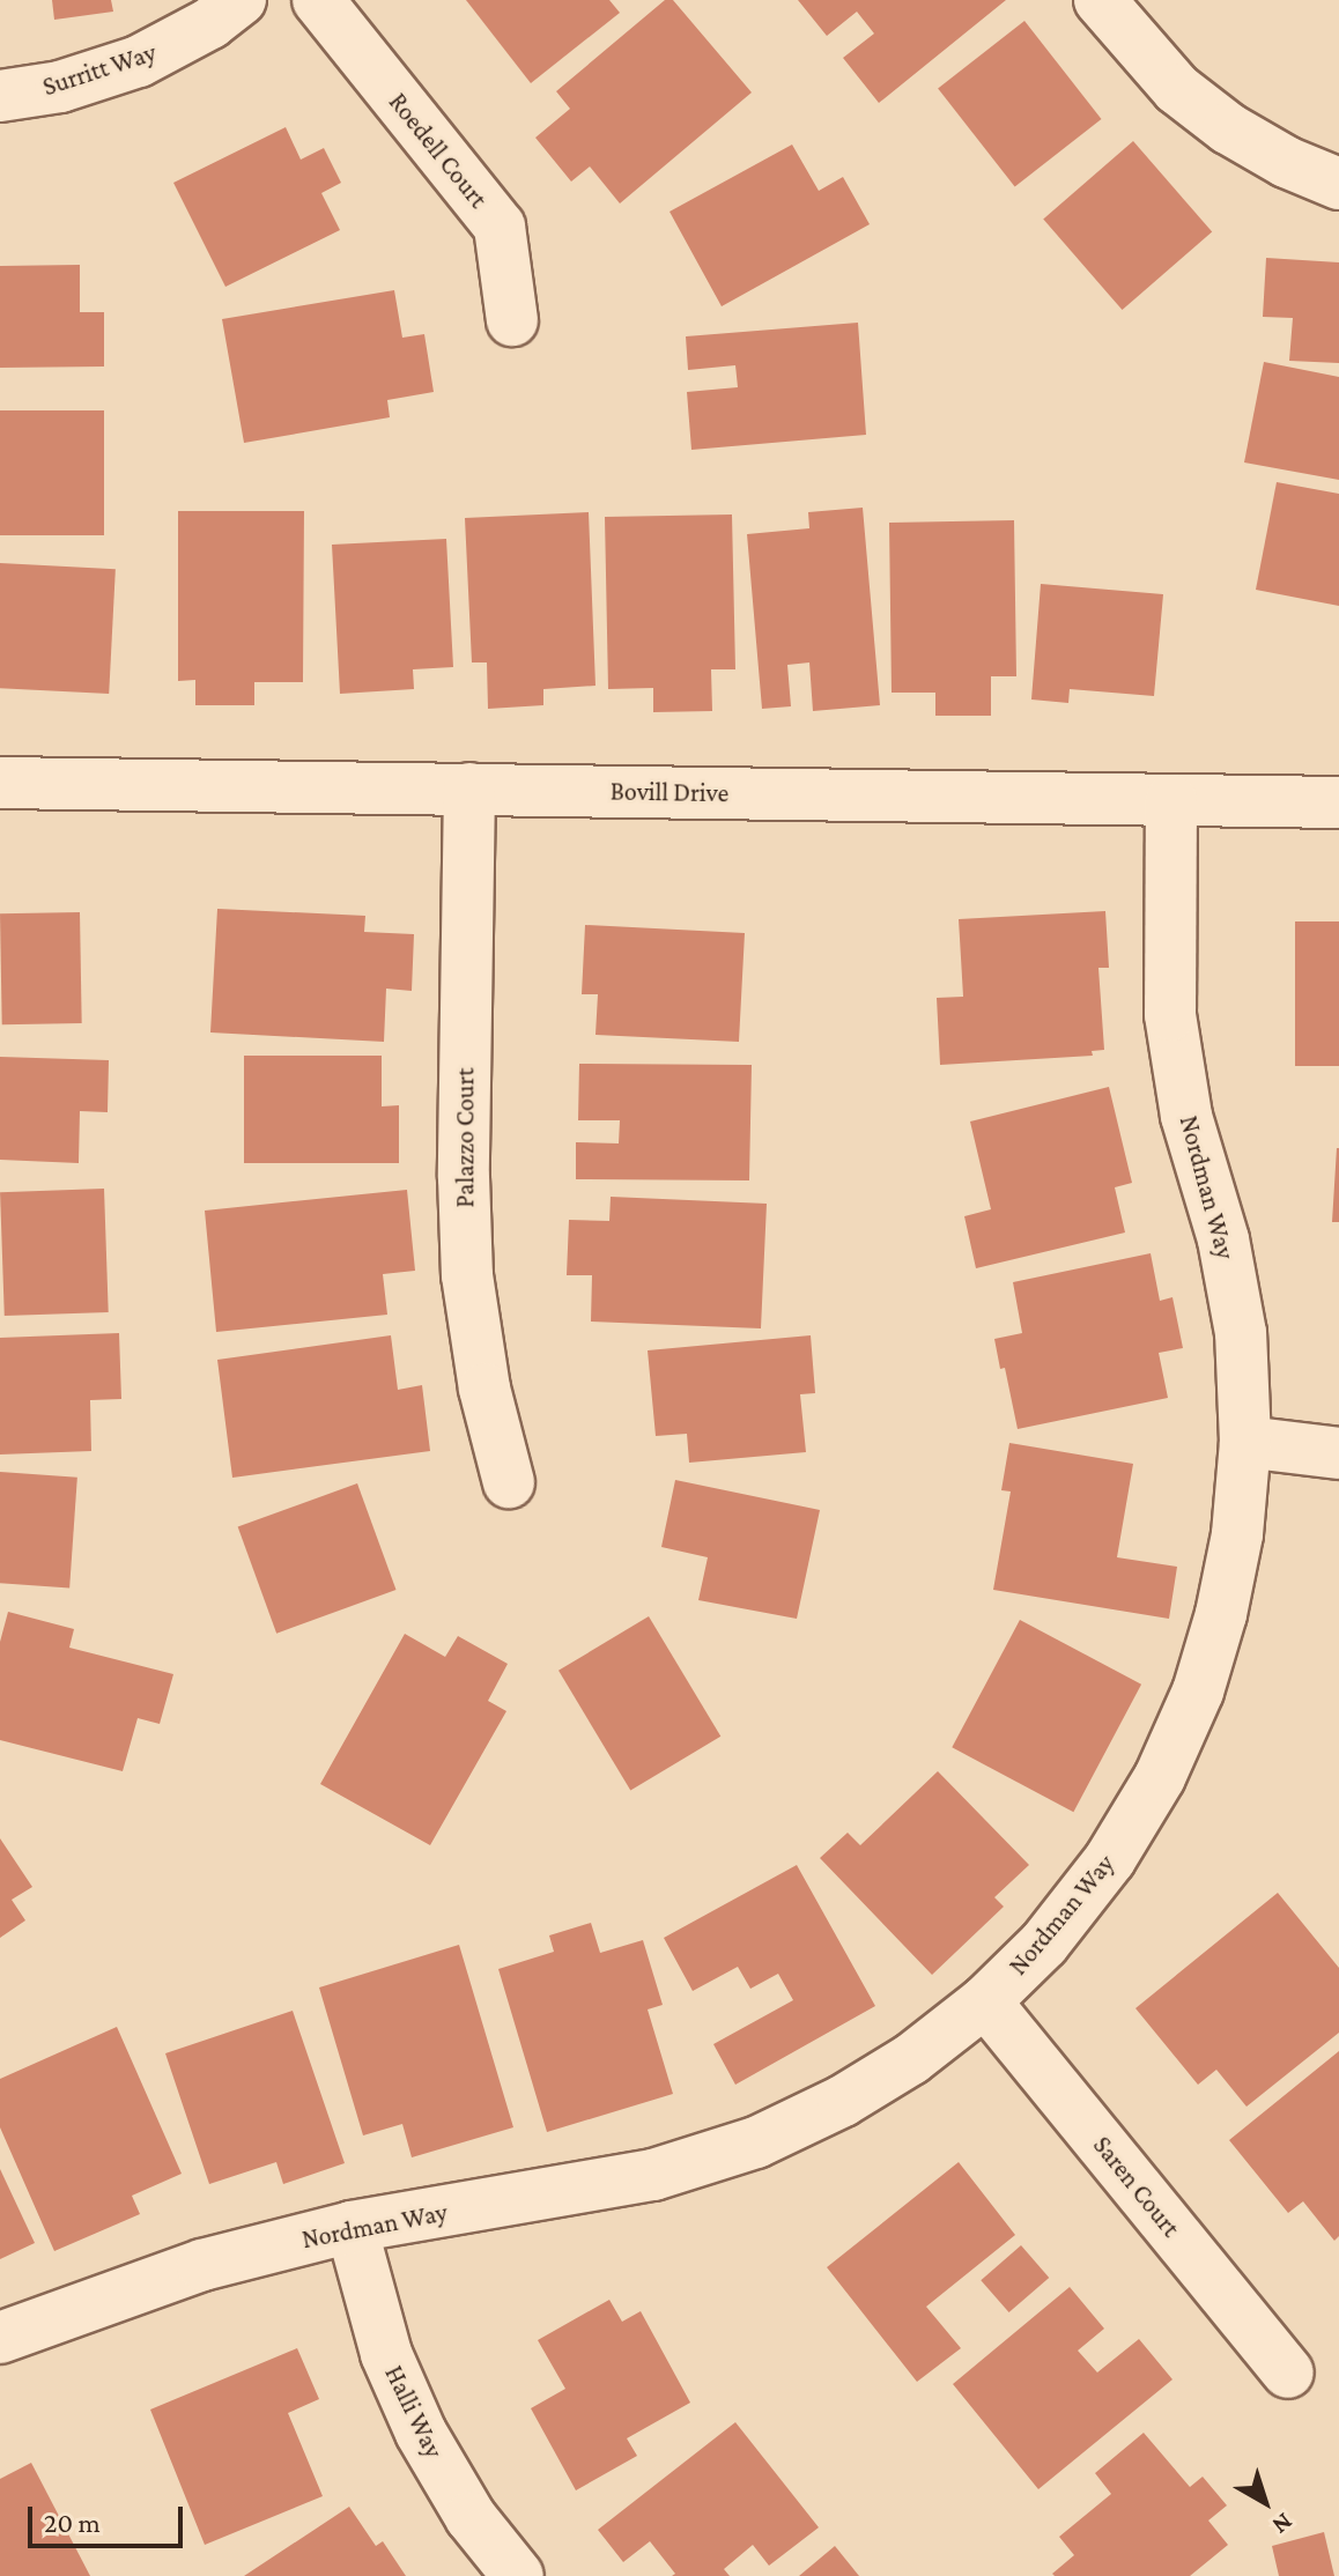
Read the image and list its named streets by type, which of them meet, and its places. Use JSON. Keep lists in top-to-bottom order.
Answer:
{
  "streets": {
    "street": [
      "Surritt Way",
      "Roedell Court",
      "Bovill Drive",
      "Palazzo Court",
      "Nordman Way",
      "Saren Court",
      "Halli Way"
    ]
  },
  "crossings": [
    ["Bovill Drive", "Palazzo Court"],
    ["Bovill Drive", "Nordman Way"],
    ["Nordman Way", "Saren Court"],
    ["Nordman Way", "Halli Way"]
  ],
  "scale_bar": "20 m",
  "north": "bottom right"
}
